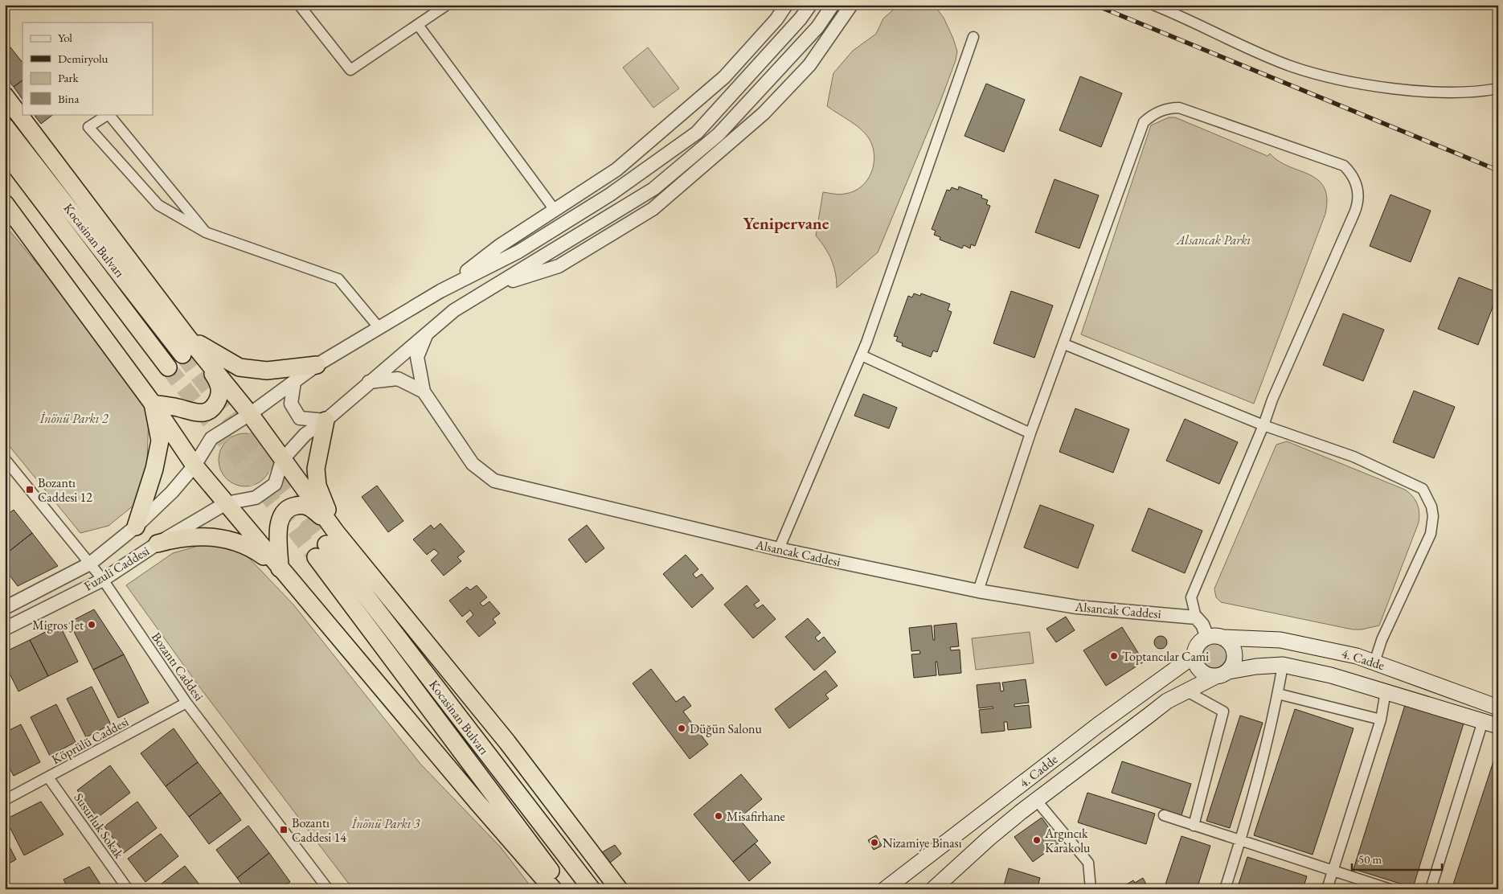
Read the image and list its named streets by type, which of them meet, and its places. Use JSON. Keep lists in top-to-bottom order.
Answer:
{
  "streets": {
    "highway": ["Kocasinan Bulvarı"],
    "main road": ["4. Cadde"],
    "street": [
      "Alsancak Caddesi",
      "Fuzuli Caddesi",
      "Bozantı Caddesi",
      "Köprülü Caddesi",
      "Susurluk Sokak"
    ]
  },
  "crossings": [
    ["Fuzuli Caddesi", "Bozantı Caddesi"],
    ["Bozantı Caddesi", "Köprülü Caddesi"],
    ["Köprülü Caddesi", "Susurluk Sokak"]
  ],
  "districts": ["Yenipervane"],
  "parks": ["Alsancak Parkı", "İnönü Parkı 2", "İnönü Parkı 3"],
  "places": {
    "transit": ["Bozantı Caddesi 12", "Bozantı Caddesi 14"],
    "other": [
      "Migros Jet",
      "Toptancılar Cami",
      "Düğün Salonu",
      "Misafirhane",
      "Argıncık Karakolu",
      "Nizamiye Binası"
    ]
  },
  "legend": [
    "Yol",
    "Demiryolu",
    "Park",
    "Bina"
  ],
  "scale_bar": "50 m"
}
